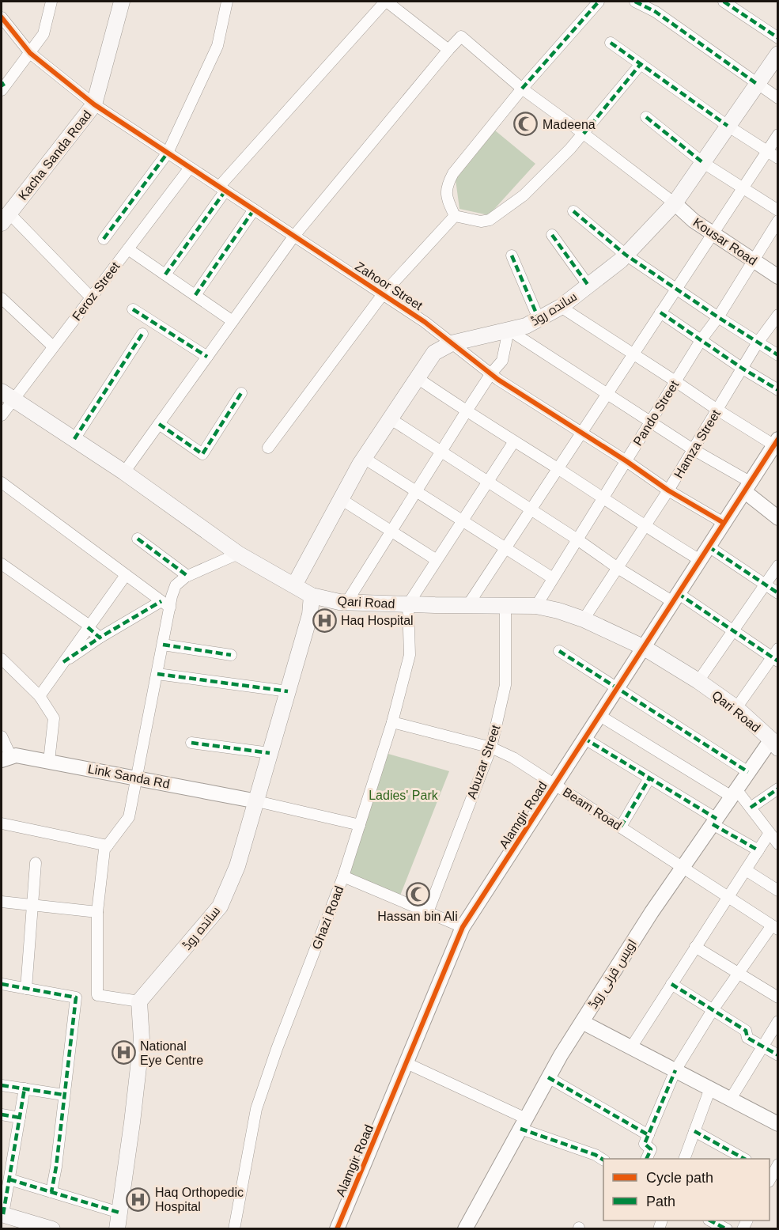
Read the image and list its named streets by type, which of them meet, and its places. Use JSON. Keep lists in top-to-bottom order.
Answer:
{
  "streets": {
    "main road": ["Kacha Sanda Road", "ساندہ روڈ", "Qari Road"],
    "street": [
      "Kousar Road",
      "Zahoor Street",
      "Feroz Street",
      "Pando Street",
      "Hamza Street",
      "Abuzar Street",
      "Link Sanda Rd",
      "Beam Road",
      "Alamgir Road",
      "Ghazi Road",
      "اویس قرنی روڈ"
    ]
  },
  "crossings": [
    ["Kacha Sanda Road", "Zahoor Street"],
    ["Kousar Road", "ساندہ روڈ"],
    ["Kousar Road", "Pando Street"],
    ["Zahoor Street", "Feroz Street"],
    ["Zahoor Street", "ساندہ روڈ"],
    ["Zahoor Street", "Pando Street"],
    ["Zahoor Street", "Hamza Street"],
    ["Zahoor Street", "Alamgir Road"],
    ["Feroz Street", "Qari Road"],
    ["ساندہ روڈ", "Qari Road"],
    ["ساندہ روڈ", "Link Sanda Rd"],
    ["Pando Street", "Qari Road"],
    ["Hamza Street", "Qari Road"],
    ["Qari Road", "Abuzar Street"],
    ["Qari Road", "Alamgir Road"],
    ["Qari Road", "Ghazi Road"],
    ["Qari Road", "اویس قرنی روڈ"],
    ["Abuzar Street", "Beam Road"],
    ["Beam Road", "Alamgir Road"],
    ["Beam Road", "Ghazi Road"],
    ["Beam Road", "اویس قرنی روڈ"]
  ],
  "parks": ["Ladies' Park"],
  "places": {
    "mosque": ["Madeena", "Hassan bin Ali"],
    "hospital": ["Haq Hospital", "National Eye Centre", "Haq Orthopedic Hospital"]
  },
  "legend": ["Cycle path", "Path"]
}
